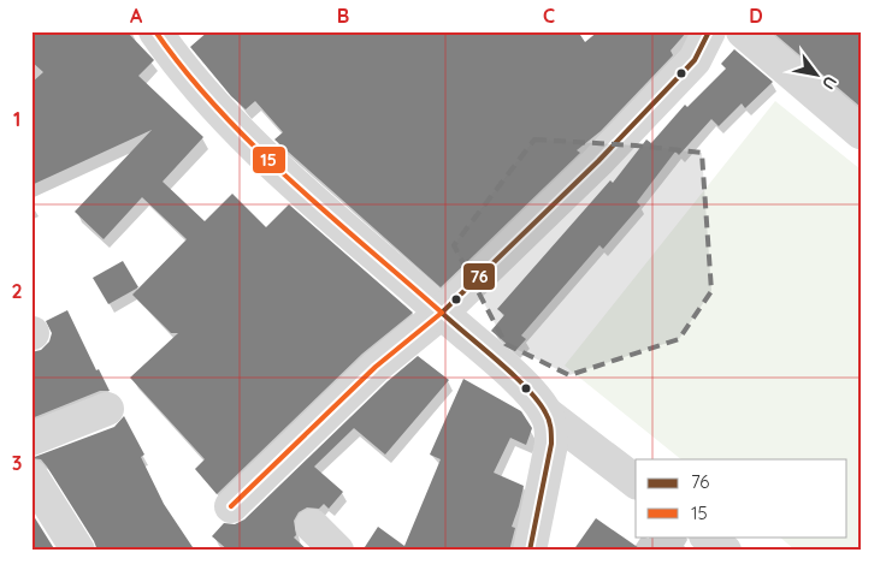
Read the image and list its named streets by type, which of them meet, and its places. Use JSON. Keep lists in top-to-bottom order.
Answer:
{
  "lines": ["transit line 76", "transit line 15"],
  "legend": ["76", "15"],
  "north": "bottom right",
  "grid": {
    "columns": [
      "A",
      "B",
      "C",
      "D"
    ],
    "rows": ["1", "2", "3"]
  }
}
